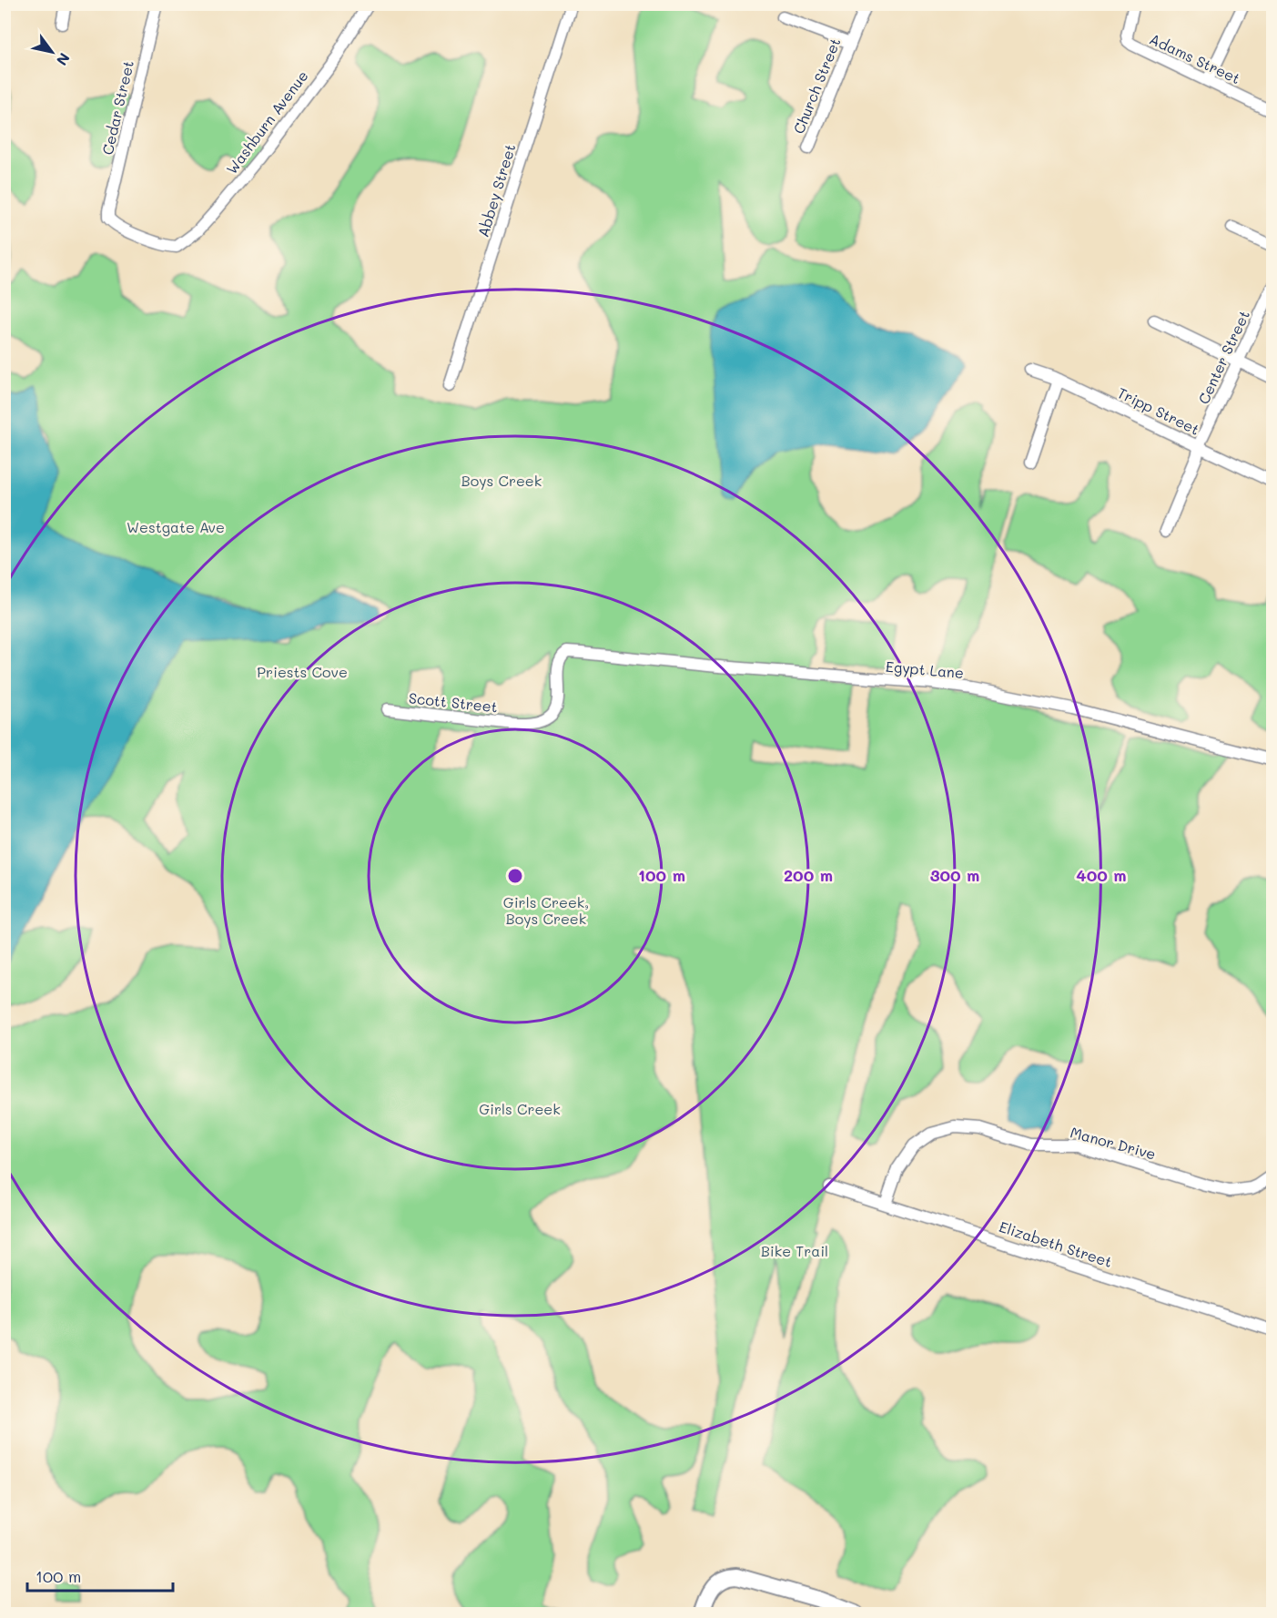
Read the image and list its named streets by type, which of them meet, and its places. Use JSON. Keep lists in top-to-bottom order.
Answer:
{
  "streets": {
    "street": [
      "Adams Street",
      "Church Street",
      "Cedar Street",
      "Washburn Avenue",
      "Abbey Street",
      "Center Street",
      "Tripp Street",
      "Egypt Lane",
      "Scott Street",
      "Manor Drive",
      "Elizabeth Street"
    ]
  },
  "crossings": [
    ["Cedar Street", "Washburn Avenue"],
    ["Center Street", "Tripp Street"],
    ["Egypt Lane", "Scott Street"],
    ["Manor Drive", "Elizabeth Street"]
  ],
  "parks": [
    "Boys Creek",
    "Westgate Ave",
    "Priests Cove",
    "Girls Creek, Boys Creek",
    "Girls Creek",
    "Bike Trail"
  ],
  "scale_bar": "100 m",
  "north": "bottom right",
  "rings": [
    "100 m",
    "200 m",
    "300 m",
    "400 m"
  ]
}
